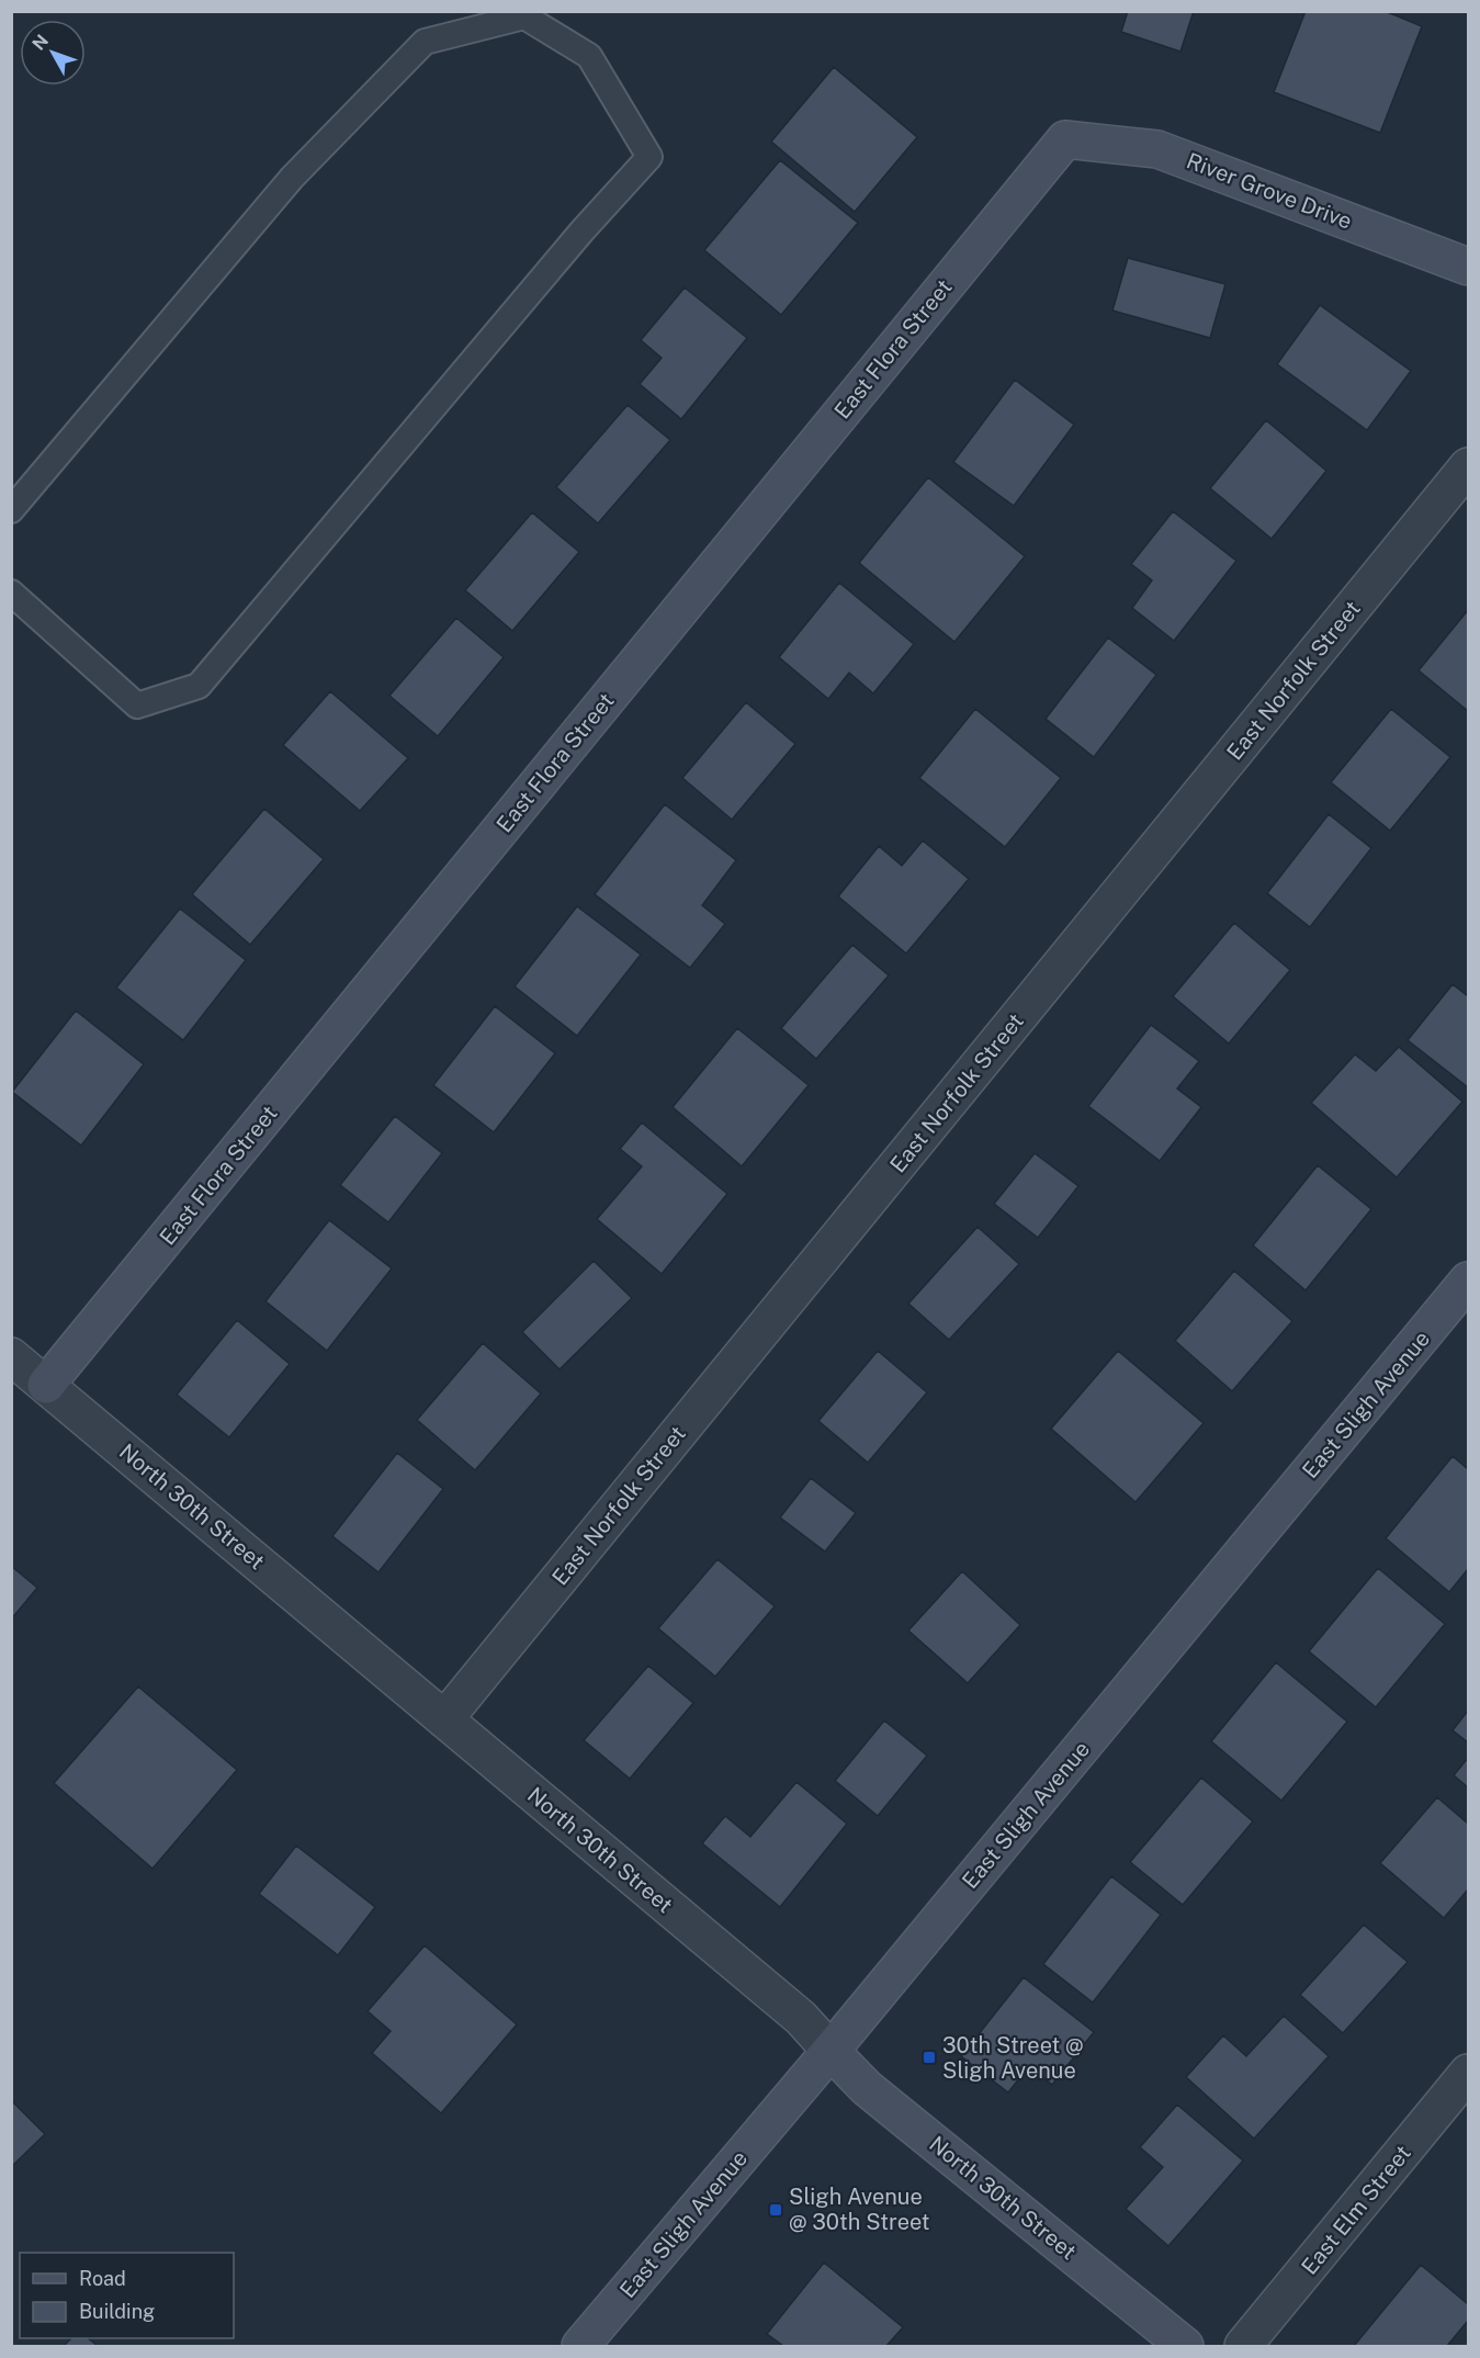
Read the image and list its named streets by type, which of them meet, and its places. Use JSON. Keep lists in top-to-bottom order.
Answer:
{
  "streets": {
    "street": [
      "River Grove Drive",
      "East Flora Street",
      "East Norfolk Street",
      "East Sligh Avenue",
      "North 30th Street",
      "East Elm Street"
    ]
  },
  "crossings": [
    ["River Grove Drive", "East Flora Street"],
    ["East Flora Street", "North 30th Street"],
    ["East Norfolk Street", "North 30th Street"],
    ["East Sligh Avenue", "North 30th Street"]
  ],
  "places": {
    "transit": ["30th Street @ Sligh Avenue", "Sligh Avenue @ 30th Street"]
  },
  "legend": ["Road", "Building"],
  "north": "top left"
}
